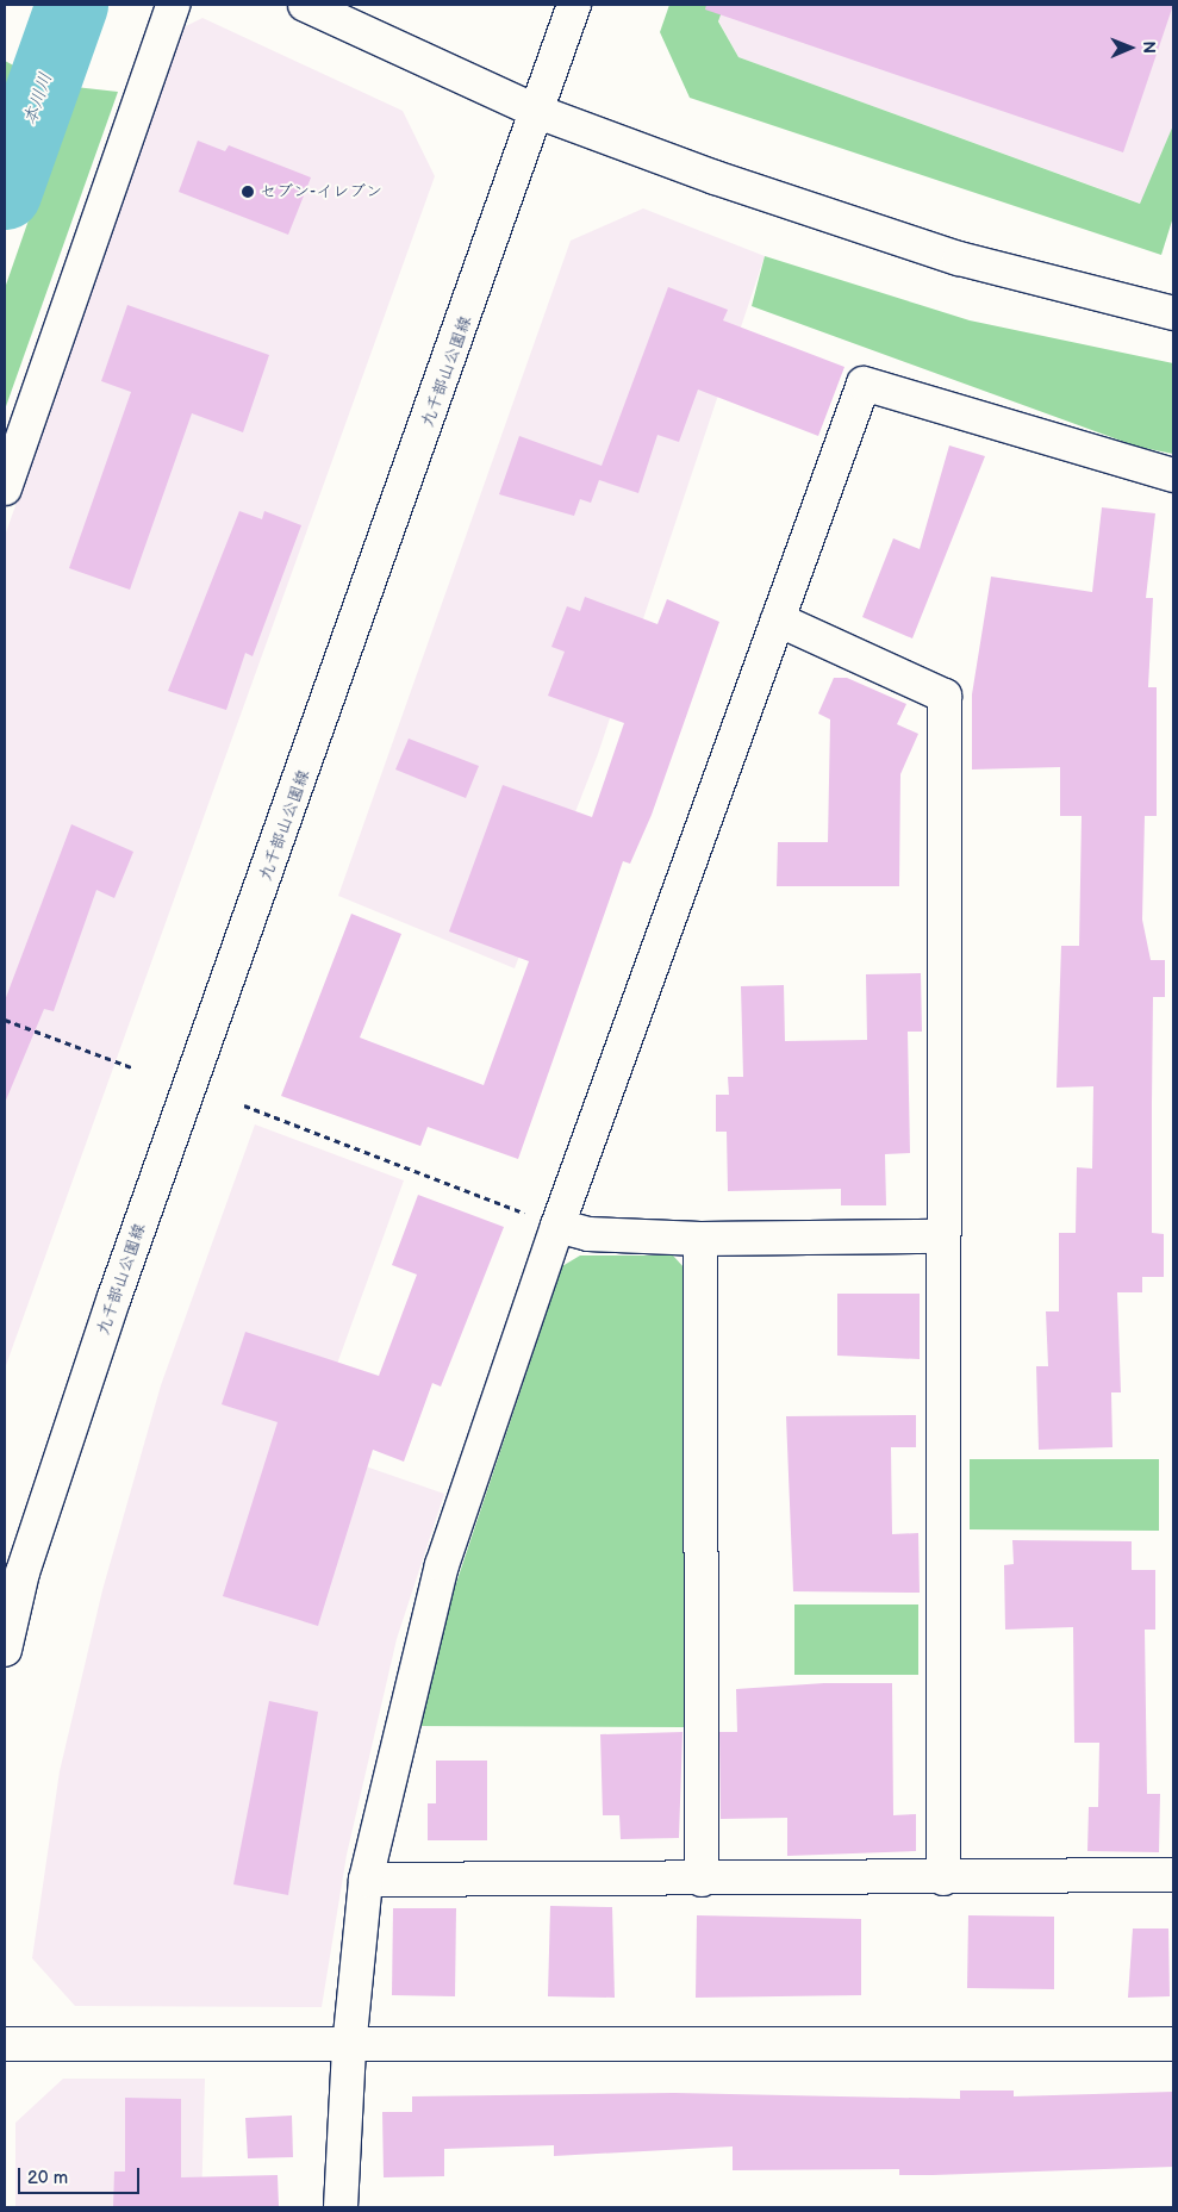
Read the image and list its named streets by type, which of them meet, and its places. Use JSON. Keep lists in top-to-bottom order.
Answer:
{
  "streets": {
    "street": ["九千部山公園線"]
  },
  "water": ["本川川"],
  "places": ["セブン-イレブン"],
  "scale_bar": "20 m",
  "north": "right"
}
